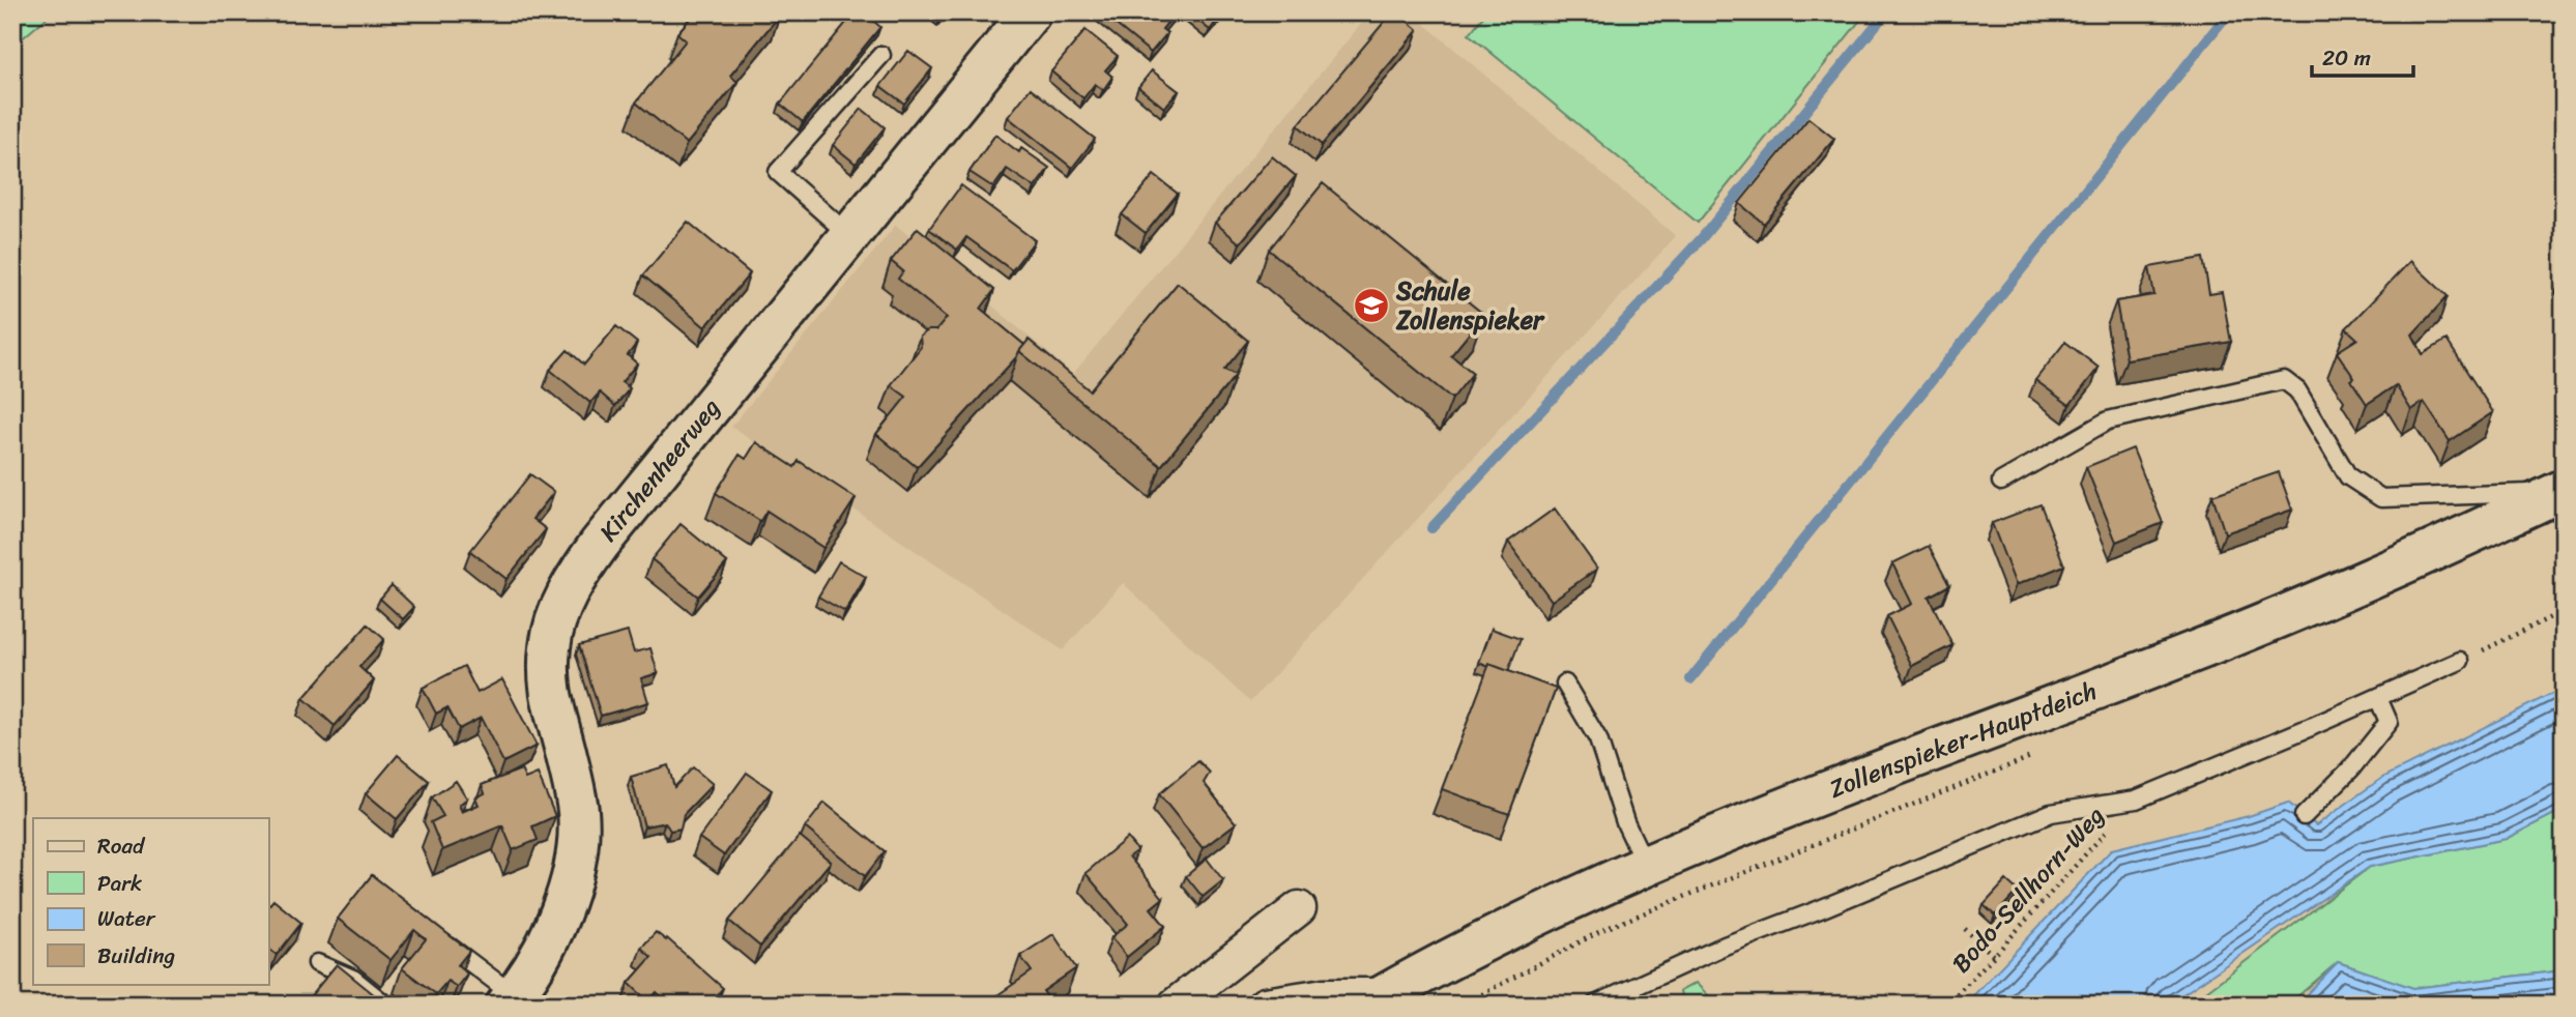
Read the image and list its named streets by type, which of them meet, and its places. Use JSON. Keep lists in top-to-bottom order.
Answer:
{
  "streets": {
    "street": ["Kirchenheerweg", "Zollenspieker-Hauptdeich"],
    "path": ["Bodo-Sellhorn-Weg"]
  },
  "places": {
    "school or university": ["Schule Zollenspieker"]
  },
  "legend": [
    "Road",
    "Park",
    "Water",
    "Building"
  ],
  "scale_bar": "20 m"
}
